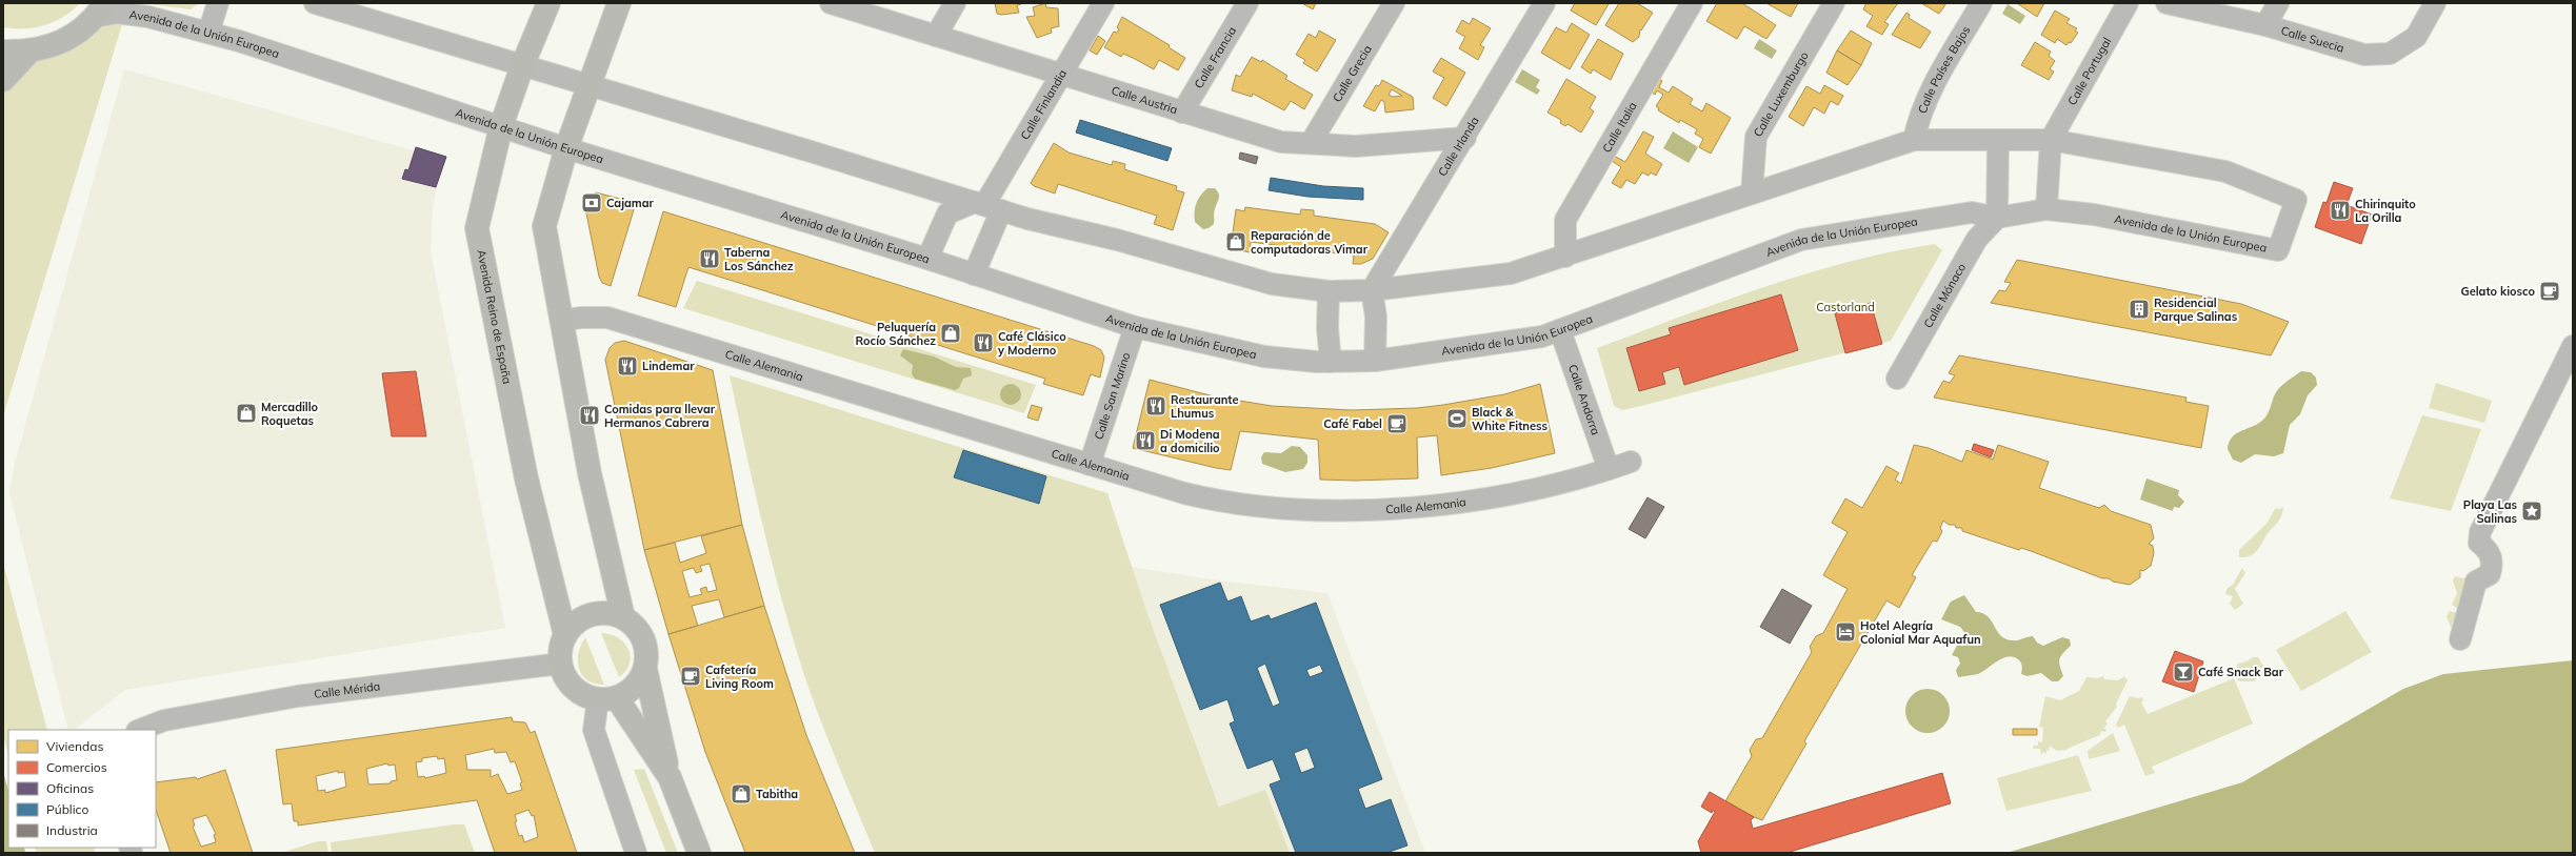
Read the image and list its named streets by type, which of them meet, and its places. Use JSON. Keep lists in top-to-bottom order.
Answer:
{
  "streets": {
    "street": [
      "Avenida de la Unión Europea",
      "Calle Suecia",
      "Calle Francia",
      "Calle Países Bajos",
      "Calle Portugal",
      "Calle Grecia",
      "Calle Luxemburgo",
      "Calle Austria",
      "Calle Finlandia",
      "Calle Italia",
      "Calle Irlanda",
      "Calle Mónaco",
      "Avenida Reino de España",
      "Calle Alemania",
      "Calle San Marino",
      "Calle Andorra",
      "Calle Mérida"
    ]
  },
  "crossings": [
    ["Avenida de la Unión Europea", "Calle Países Bajos"],
    ["Avenida de la Unión Europea", "Calle Portugal"],
    ["Avenida de la Unión Europea", "Calle Luxemburgo"],
    ["Avenida de la Unión Europea", "Calle Finlandia"],
    ["Avenida de la Unión Europea", "Calle Italia"],
    ["Avenida de la Unión Europea", "Calle Irlanda"],
    ["Avenida de la Unión Europea", "Calle Mónaco"],
    ["Avenida de la Unión Europea", "Avenida Reino de España"],
    ["Avenida de la Unión Europea", "Calle San Marino"],
    ["Avenida de la Unión Europea", "Calle Andorra"],
    ["Calle Francia", "Calle Austria"],
    ["Calle Grecia", "Calle Austria"],
    ["Calle Austria", "Calle Finlandia"],
    ["Calle Austria", "Calle Irlanda"],
    ["Avenida Reino de España", "Calle Mérida"],
    ["Calle Alemania", "Calle San Marino"],
    ["Calle Alemania", "Calle Andorra"]
  ],
  "parks": ["Castorland"],
  "places": {
    "bank": ["Cajamar"],
    "restaurant": [
      "Chirinquito La Orilla",
      "Taberna Los Sánchez",
      "Café Clásico y Moderno",
      "Lindemar",
      "Restaurante Lhumus",
      "Comidas para llevar Hermanos Cabrera",
      "Di Modena a domicilio"
    ],
    "shop": [
      "Reparación de computadoras Vimar",
      "Peluquería Rocío Sánchez",
      "Mercadillo Roquetas",
      "Tabitha"
    ],
    "cafe": ["Gelato kiosco", "Café Fabel", "Cafetería Living Room"],
    "building": ["Residencial Parque Salinas"],
    "sports": ["Black & White Fitness"],
    "place": ["Playa Las Salinas"],
    "hotel": ["Hotel Alegría Colonial Mar Aquafun"],
    "bar": ["Café Snack Bar"]
  },
  "legend": [
    "Viviendas",
    "Comercios",
    "Oficinas",
    "Público",
    "Industria"
  ]
}
